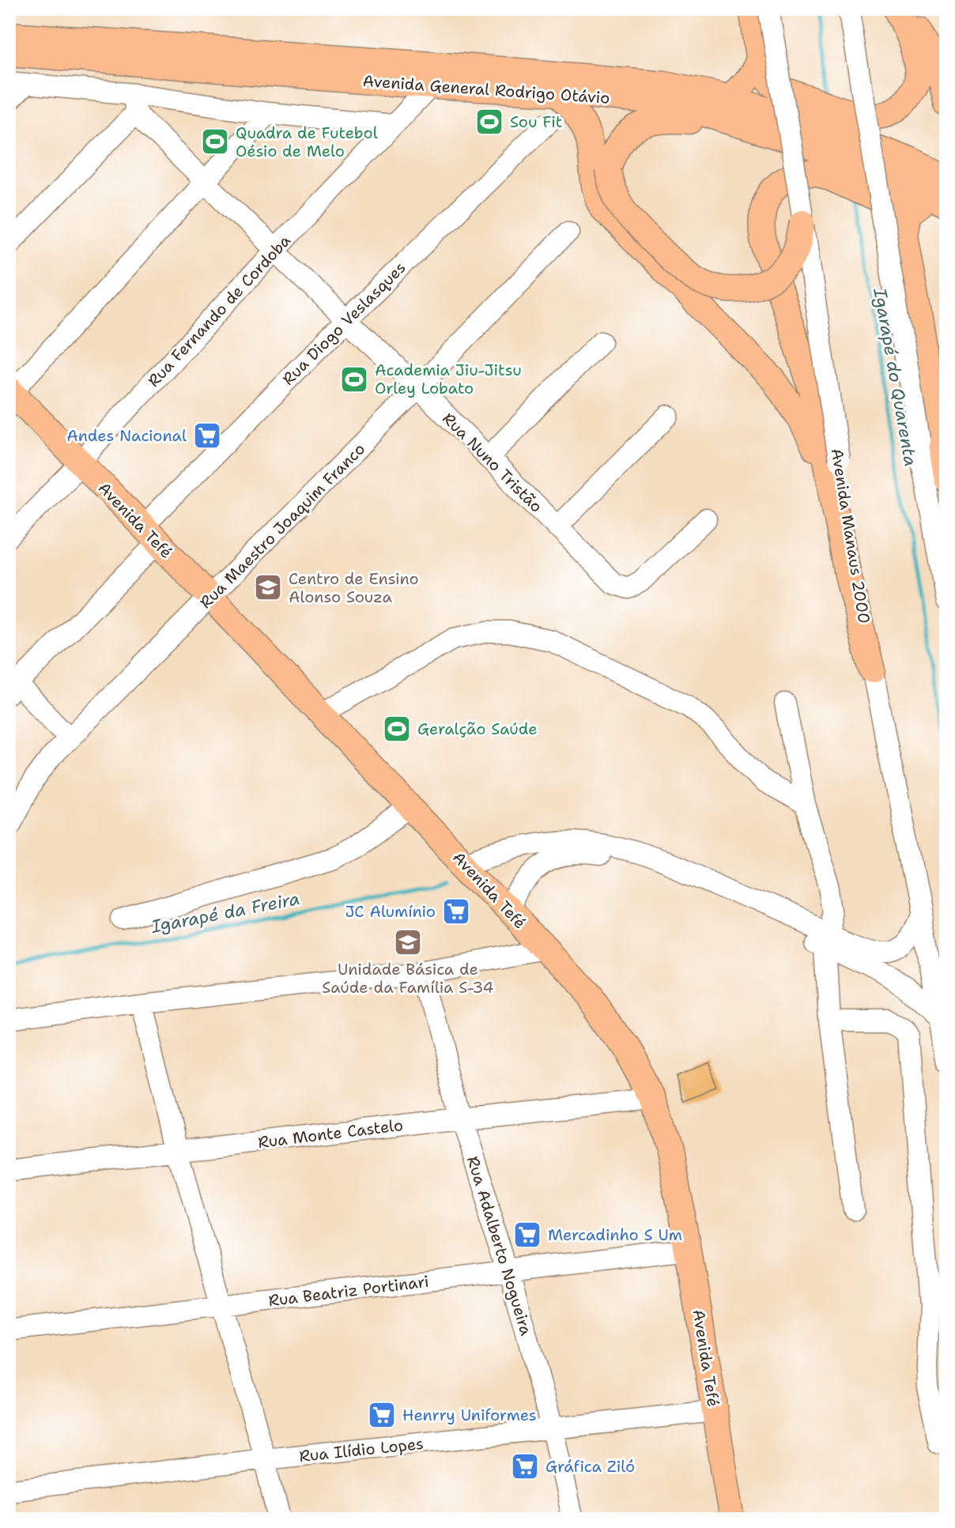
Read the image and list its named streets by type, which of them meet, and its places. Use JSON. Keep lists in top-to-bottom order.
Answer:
{
  "streets": {
    "main road": ["Avenida General Rodrigo Otávio", "Avenida Tefé"],
    "street": [
      "Rua Fernando de Cordoba",
      "Rua Diogo Veslasques",
      "Rua Nuno Tristão",
      "Rua Maestro Joaquim Franco",
      "Avenida Manaus 2000",
      "Rua Monte Castelo",
      "Rua Adalberto Nogueira",
      "Rua Beatriz Portinari",
      "Rua Ilídio Lopes"
    ]
  },
  "crossings": [
    ["Avenida General Rodrigo Otávio", "Rua Fernando de Cordoba"],
    ["Rua Fernando de Cordoba", "Rua Nuno Tristão"],
    ["Rua Fernando de Cordoba", "Avenida Tefé"],
    ["Rua Diogo Veslasques", "Rua Nuno Tristão"],
    ["Rua Diogo Veslasques", "Avenida Tefé"],
    ["Rua Nuno Tristão", "Rua Maestro Joaquim Franco"],
    ["Avenida Tefé", "Rua Maestro Joaquim Franco"],
    ["Avenida Tefé", "Rua Monte Castelo"],
    ["Avenida Tefé", "Rua Beatriz Portinari"],
    ["Avenida Tefé", "Rua Ilídio Lopes"],
    ["Rua Monte Castelo", "Rua Adalberto Nogueira"],
    ["Rua Adalberto Nogueira", "Rua Beatriz Portinari"],
    ["Rua Adalberto Nogueira", "Rua Ilídio Lopes"]
  ],
  "water": ["Igarapé do Quarenta", "Igarapé da Freira"],
  "places": {
    "sports": [
      "Sou Fit",
      "Quadra de Futebol Oésio de Melo",
      "Academia Jiu-Jitsu Orley Lobato",
      "Geralção Saúde"
    ],
    "supermarket": [
      "Andes Nacional",
      "JC Alumínio",
      "Mercadinho S Um",
      "Henrry Uniformes",
      "Gráfica Ziló"
    ],
    "school or university": ["Centro de Ensino Alonso Souza", "Unidade Básica de Saúde da Família S-34"]
  }
}
